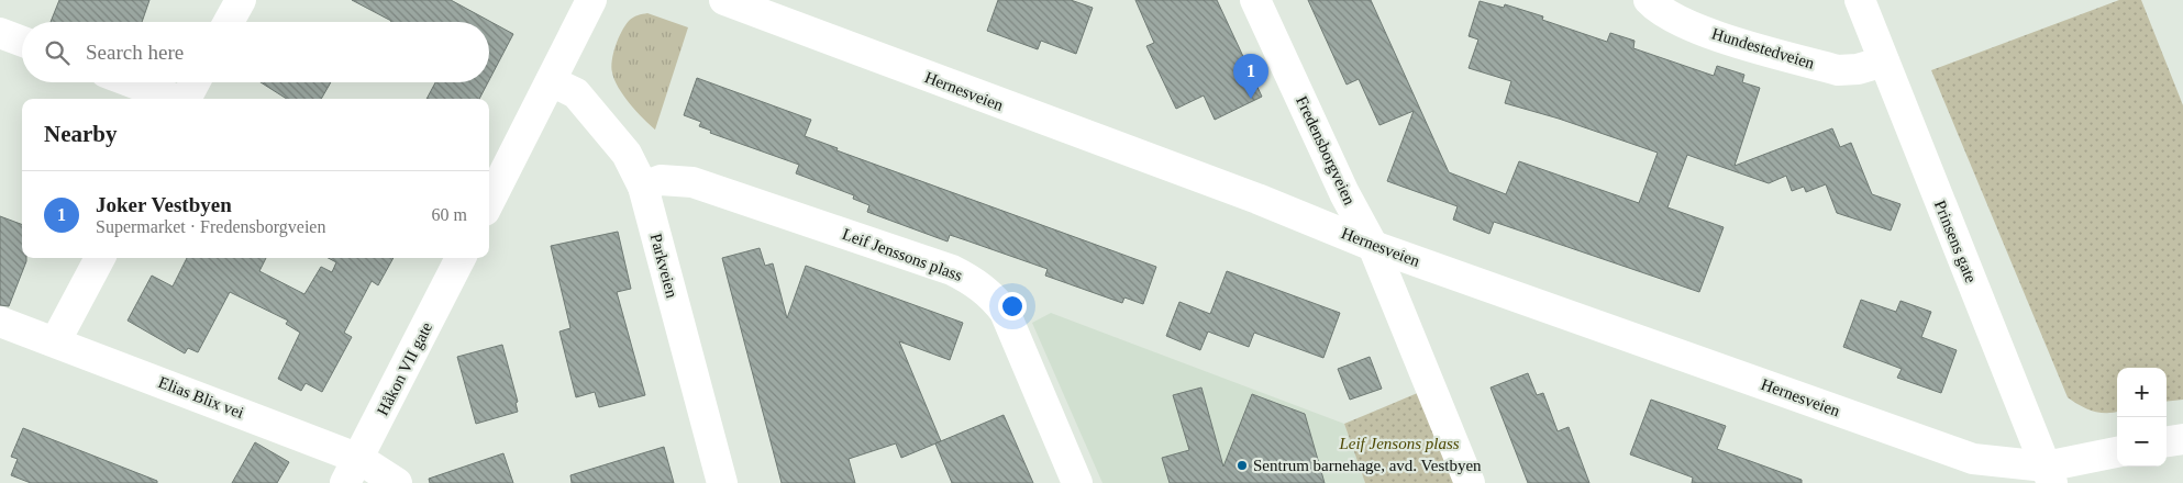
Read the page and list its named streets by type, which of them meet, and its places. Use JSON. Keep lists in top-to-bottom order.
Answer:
{
  "streets": {
    "street": [
      "Hundestedveien",
      "Hernesveien",
      "Fredensborgveien",
      "Prinsens gate",
      "Leif Jenssons plass",
      "Parkveien",
      "Håkon VII gate",
      "Elias Blix vei"
    ]
  },
  "crossings": [
    ["Hundestedveien", "Prinsens gate"],
    ["Hernesveien", "Fredensborgveien"],
    ["Hernesveien", "Prinsens gate"],
    ["Leif Jenssons plass", "Parkveien"],
    ["Håkon VII gate", "Elias Blix vei"]
  ],
  "parks": ["Leif Jensons plass"],
  "places": ["Sentrum barnehage, avd. Vestbyen"],
  "page": {
    "search": "Search here",
    "pins": "1",
    "heading": "Nearby",
    "list": [
      {
        "mark": "1",
        "name": "Joker Vestbyen",
        "note": "Supermarket · Fredensborgveien",
        "value": "60 m"
      }
    ],
    "map_buttons": ["+", "−"]
  }
}
